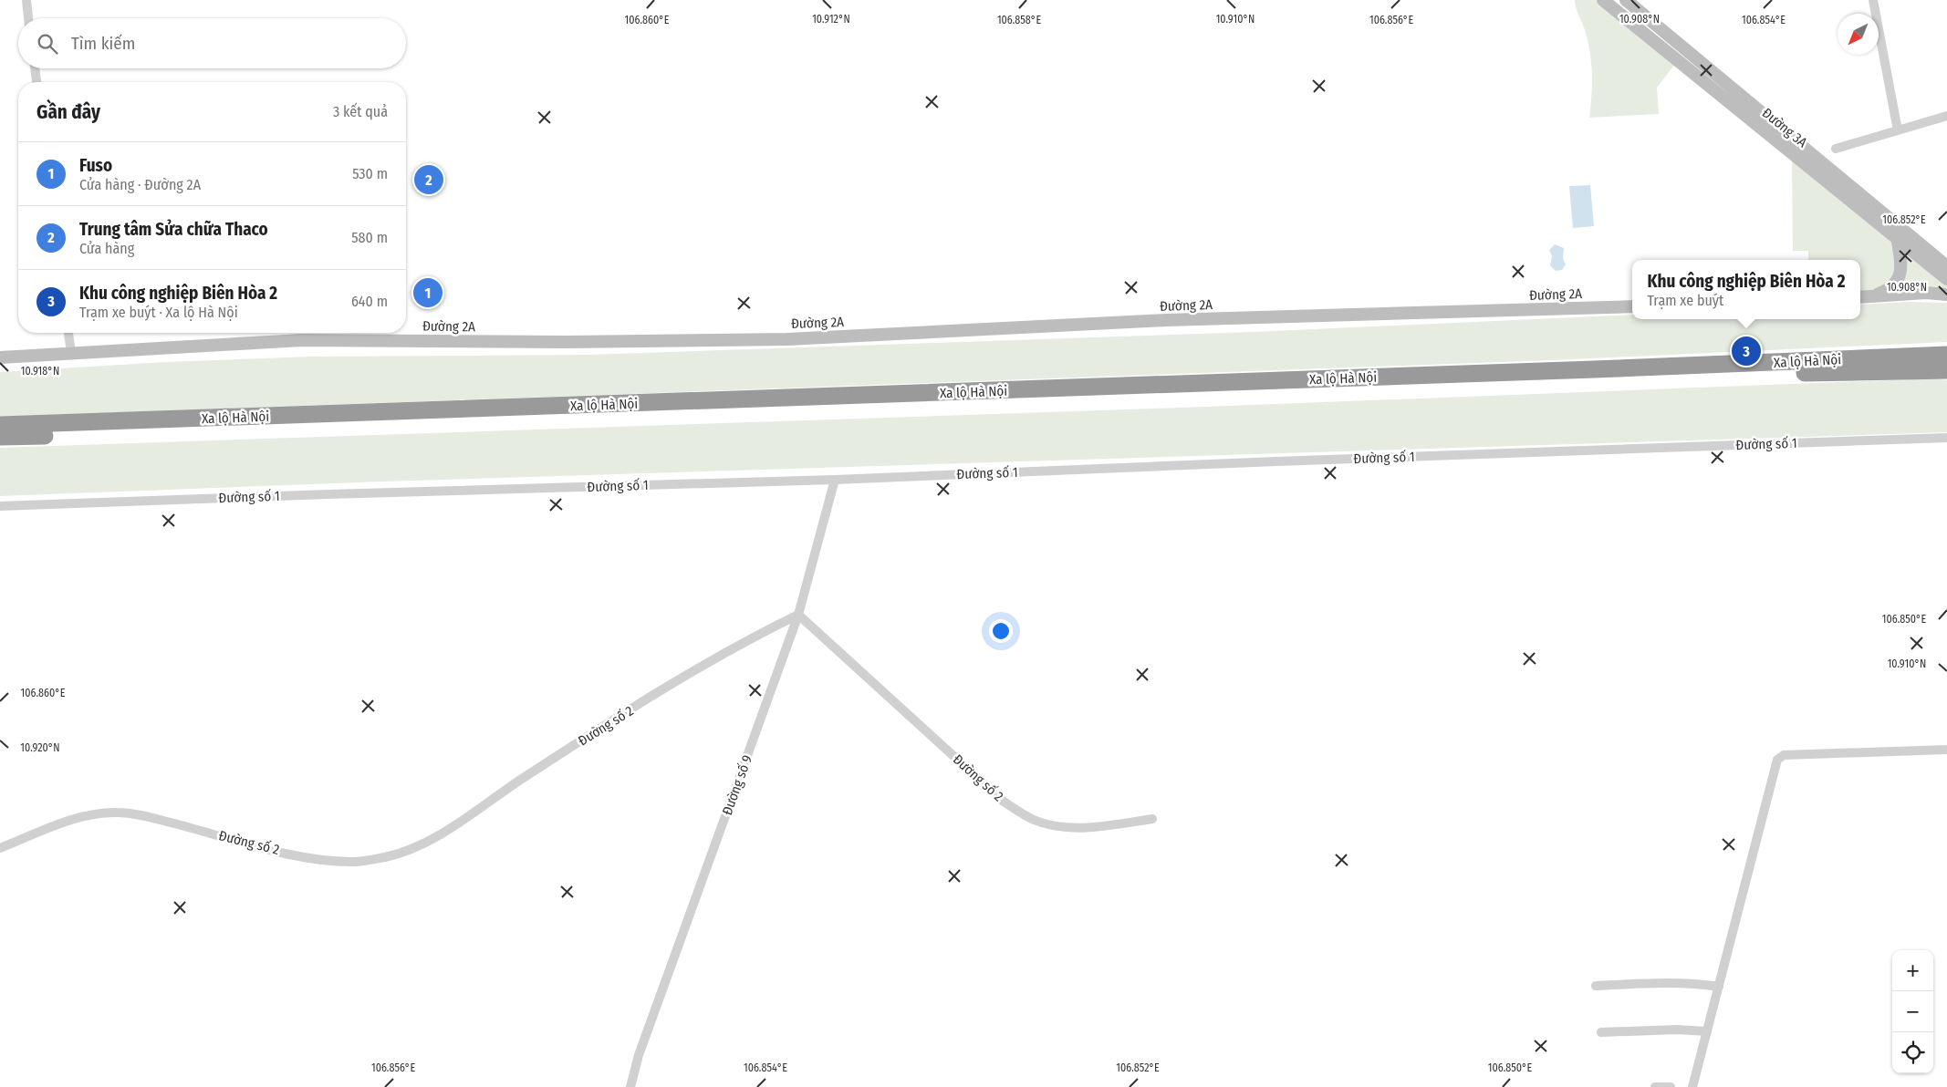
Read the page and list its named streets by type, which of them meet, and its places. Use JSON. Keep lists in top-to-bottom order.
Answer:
{
  "streets": {
    "highway": ["Xa lộ Hà Nội"],
    "street": [
      "Đường 3A",
      "Đường 2A",
      "Đường số 1",
      "Đường số 2",
      "Đường số 9"
    ]
  },
  "crossings": [
    ["Đường số 1", "Đường số 9"],
    ["Đường số 2", "Đường số 9"]
  ],
  "north": "bottom left",
  "page": {
    "search": "Tìm kiếm",
    "heading": ["Gần đây", "3 kết quả"],
    "list": [
      {
        "mark": "1",
        "name": "Fuso",
        "note": "Cửa hàng · Đường 2A",
        "value": "530 m"
      },
      {
        "mark": "2",
        "name": "Trung tâm Sửa chữa Thaco",
        "note": "Cửa hàng",
        "value": "580 m"
      },
      {
        "mark": "3",
        "name": "Khu công nghiệp Biên Hòa 2",
        "note": "Trạm xe buýt · Xa lộ Hà Nội",
        "value": "640 m"
      }
    ],
    "pins": ["2", "1", "3"],
    "popup": ["Khu công nghiệp Biên Hòa 2", "Trạm xe buýt"],
    "map_buttons": ["+", "−"]
  },
  "coordinates": [
    "10.912°N",
    "10.910°N",
    "10.908°N",
    "106.856°E",
    "106.860°E",
    "106.858°E",
    "106.854°E",
    "106.852°E",
    "10.918°N",
    "106.850°E",
    "10.920°N"
  ]
}
